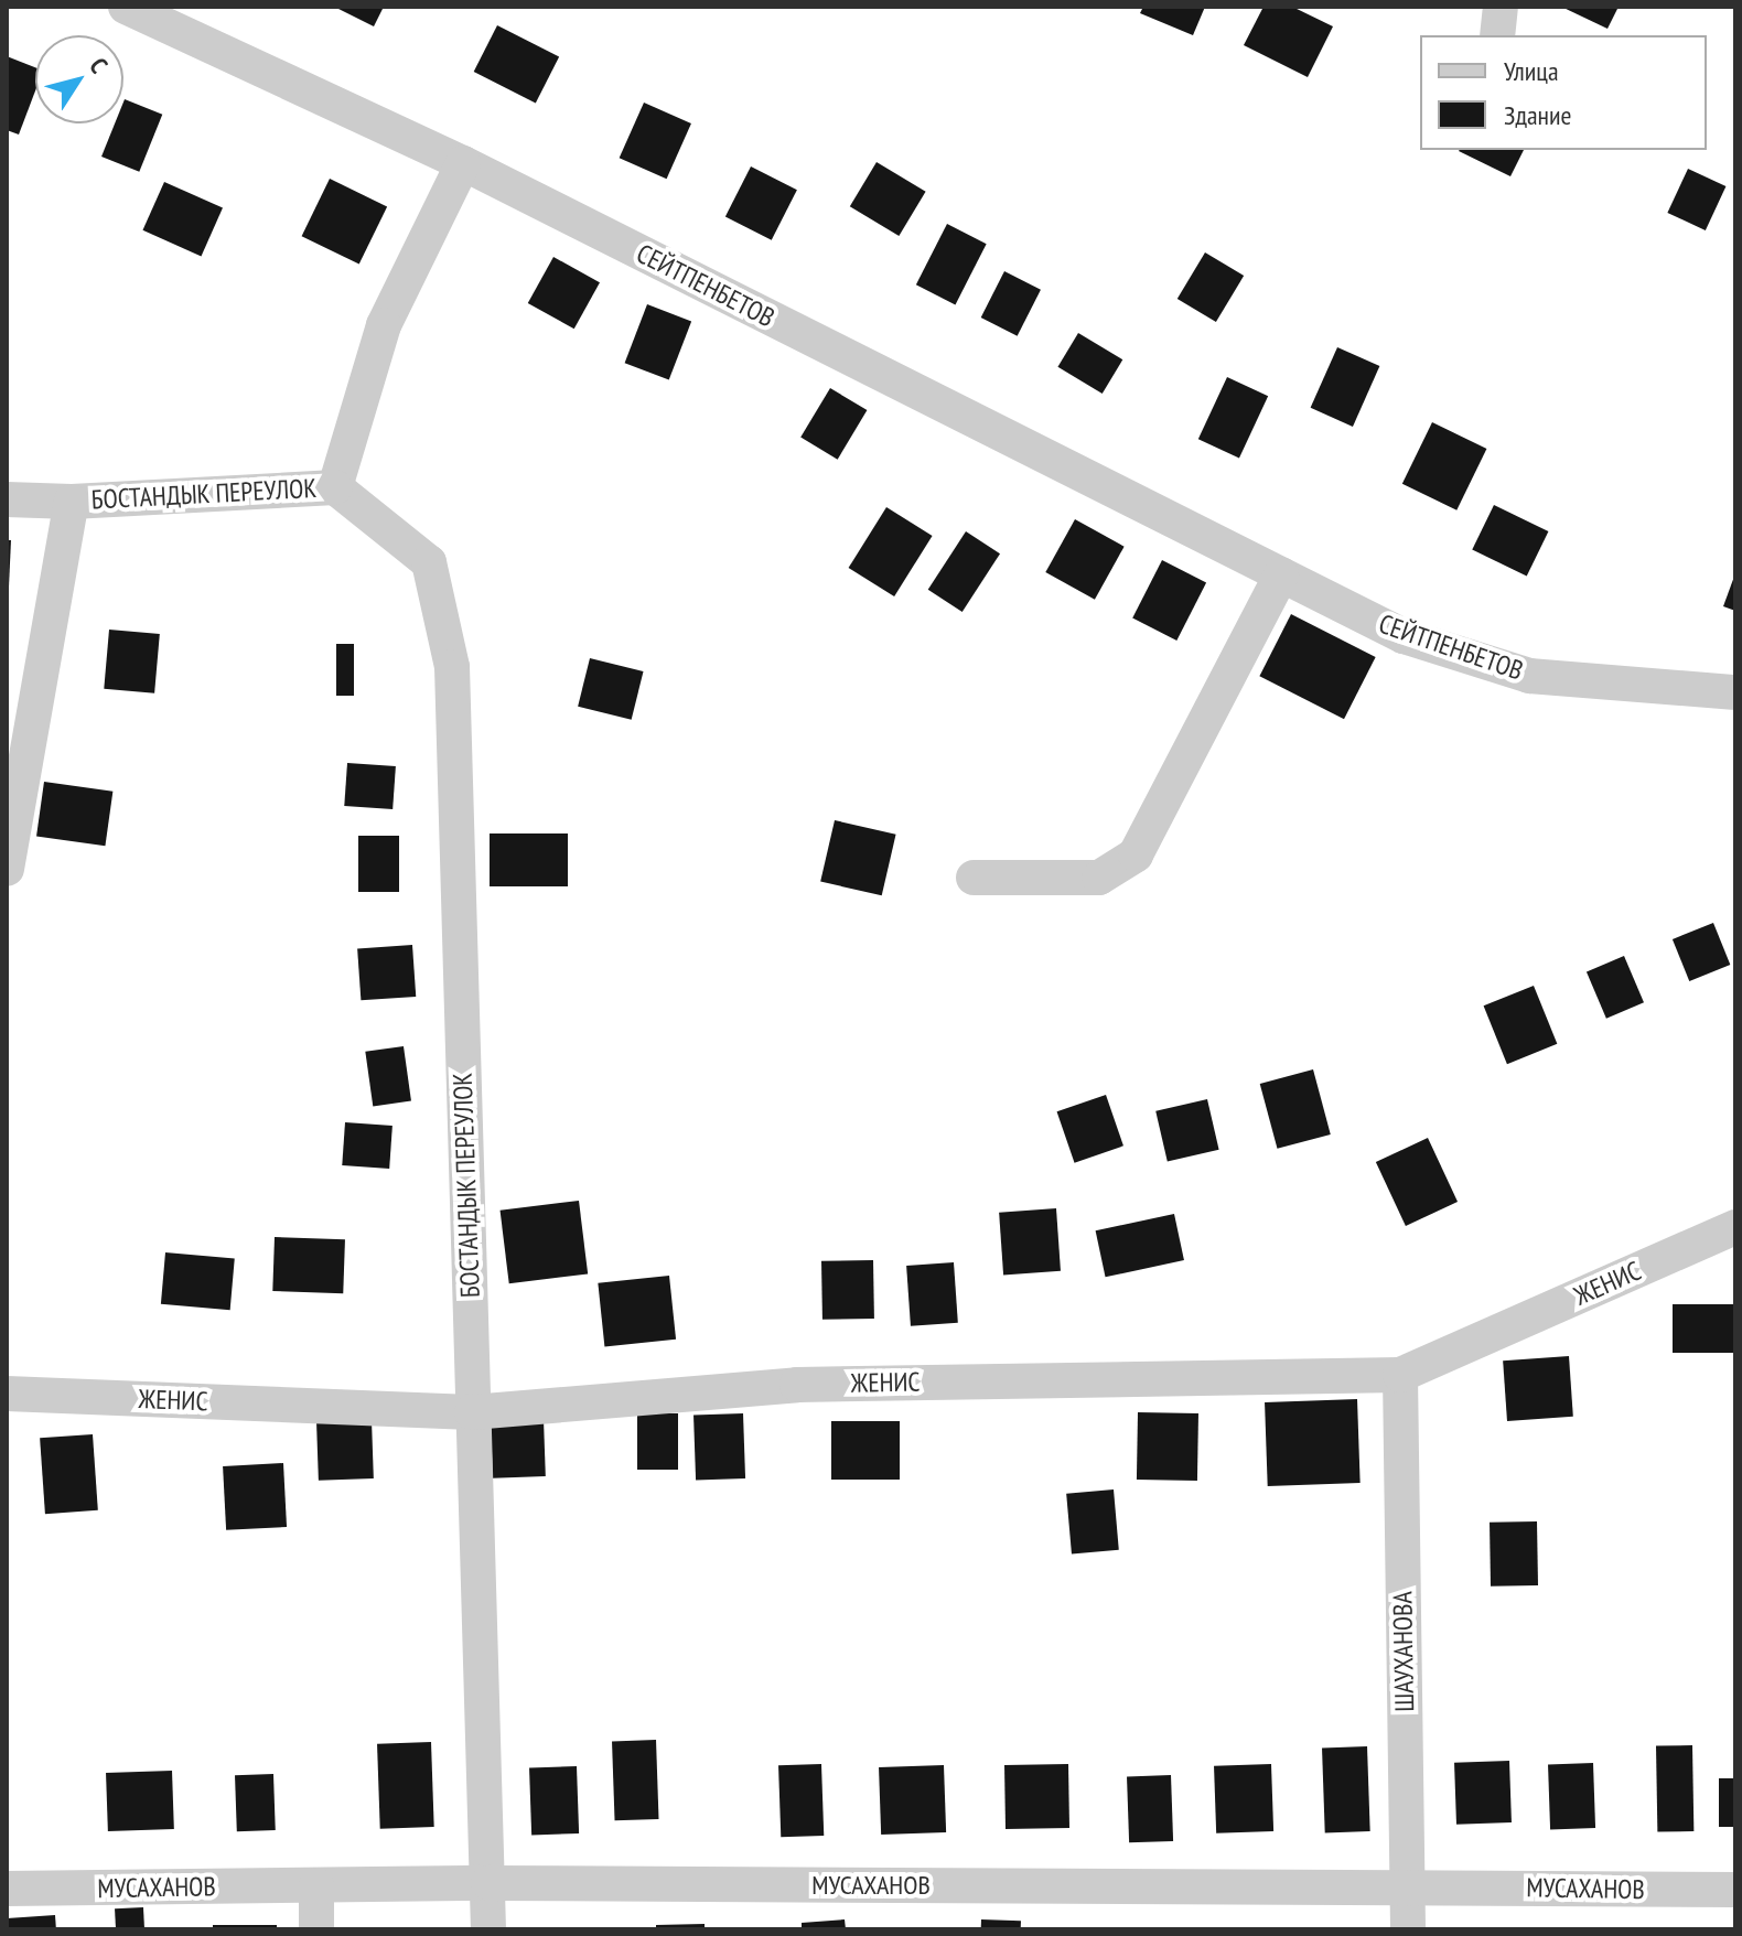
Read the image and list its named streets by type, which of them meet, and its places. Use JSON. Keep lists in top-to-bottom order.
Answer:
{
  "streets": {
    "street": [
      "СЕЙТПЕНБЕТОВ",
      "БОСТАНДЫК ПЕРЕУЛОК",
      "ЖЕНИС",
      "ШАУХАНОВА",
      "МУСАХАНОВ"
    ]
  },
  "crossings": [
    ["СЕЙТПЕНБЕТОВ", "БОСТАНДЫК ПЕРЕУЛОК"],
    ["БОСТАНДЫК ПЕРЕУЛОК", "ЖЕНИС"],
    ["БОСТАНДЫК ПЕРЕУЛОК", "МУСАХАНОВ"],
    ["ЖЕНИС", "ШАУХАНОВА"],
    ["ШАУХАНОВА", "МУСАХАНОВ"]
  ],
  "legend": ["Улица", "Здание"],
  "north": "top right"
}
